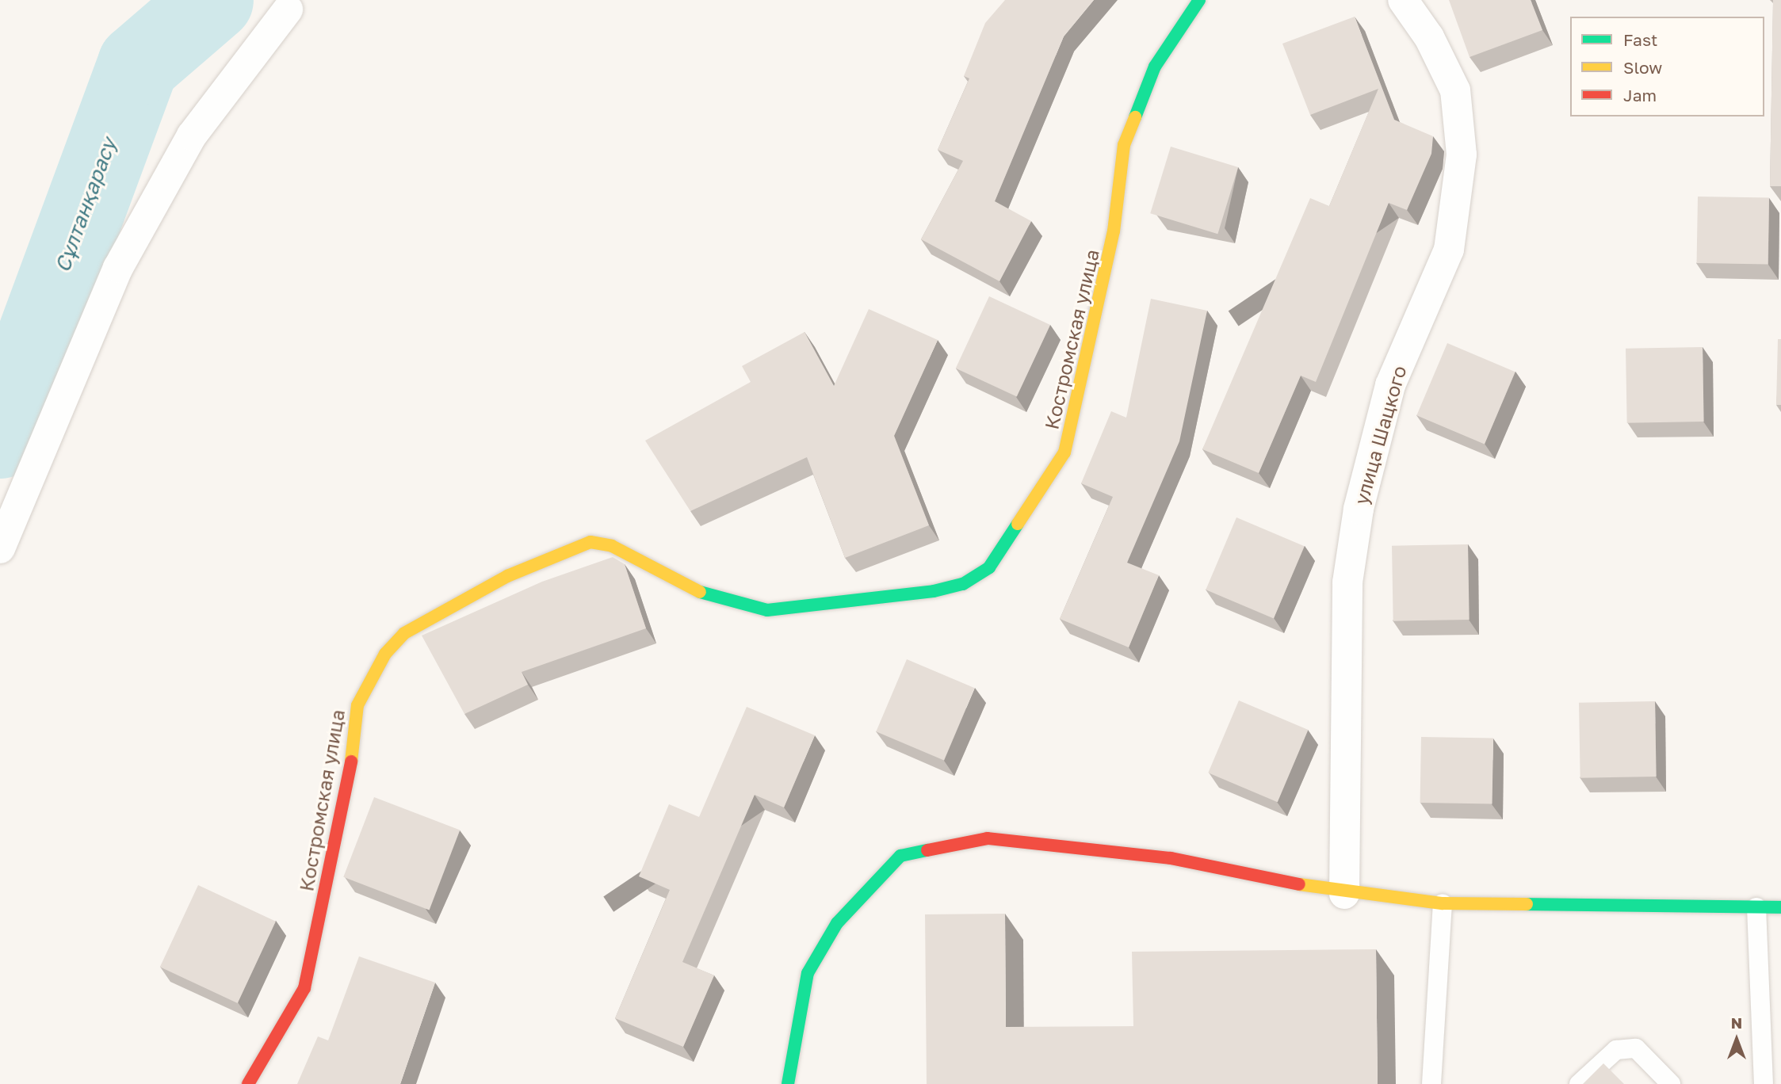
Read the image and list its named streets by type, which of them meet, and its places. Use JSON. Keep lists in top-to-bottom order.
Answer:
{
  "streets": {
    "street": ["Костромская улица", "улица Шацкого"]
  },
  "water": ["Сұлтанқарасу"],
  "legend": ["Fast", "Slow", "Jam"],
  "north": "top"
}
